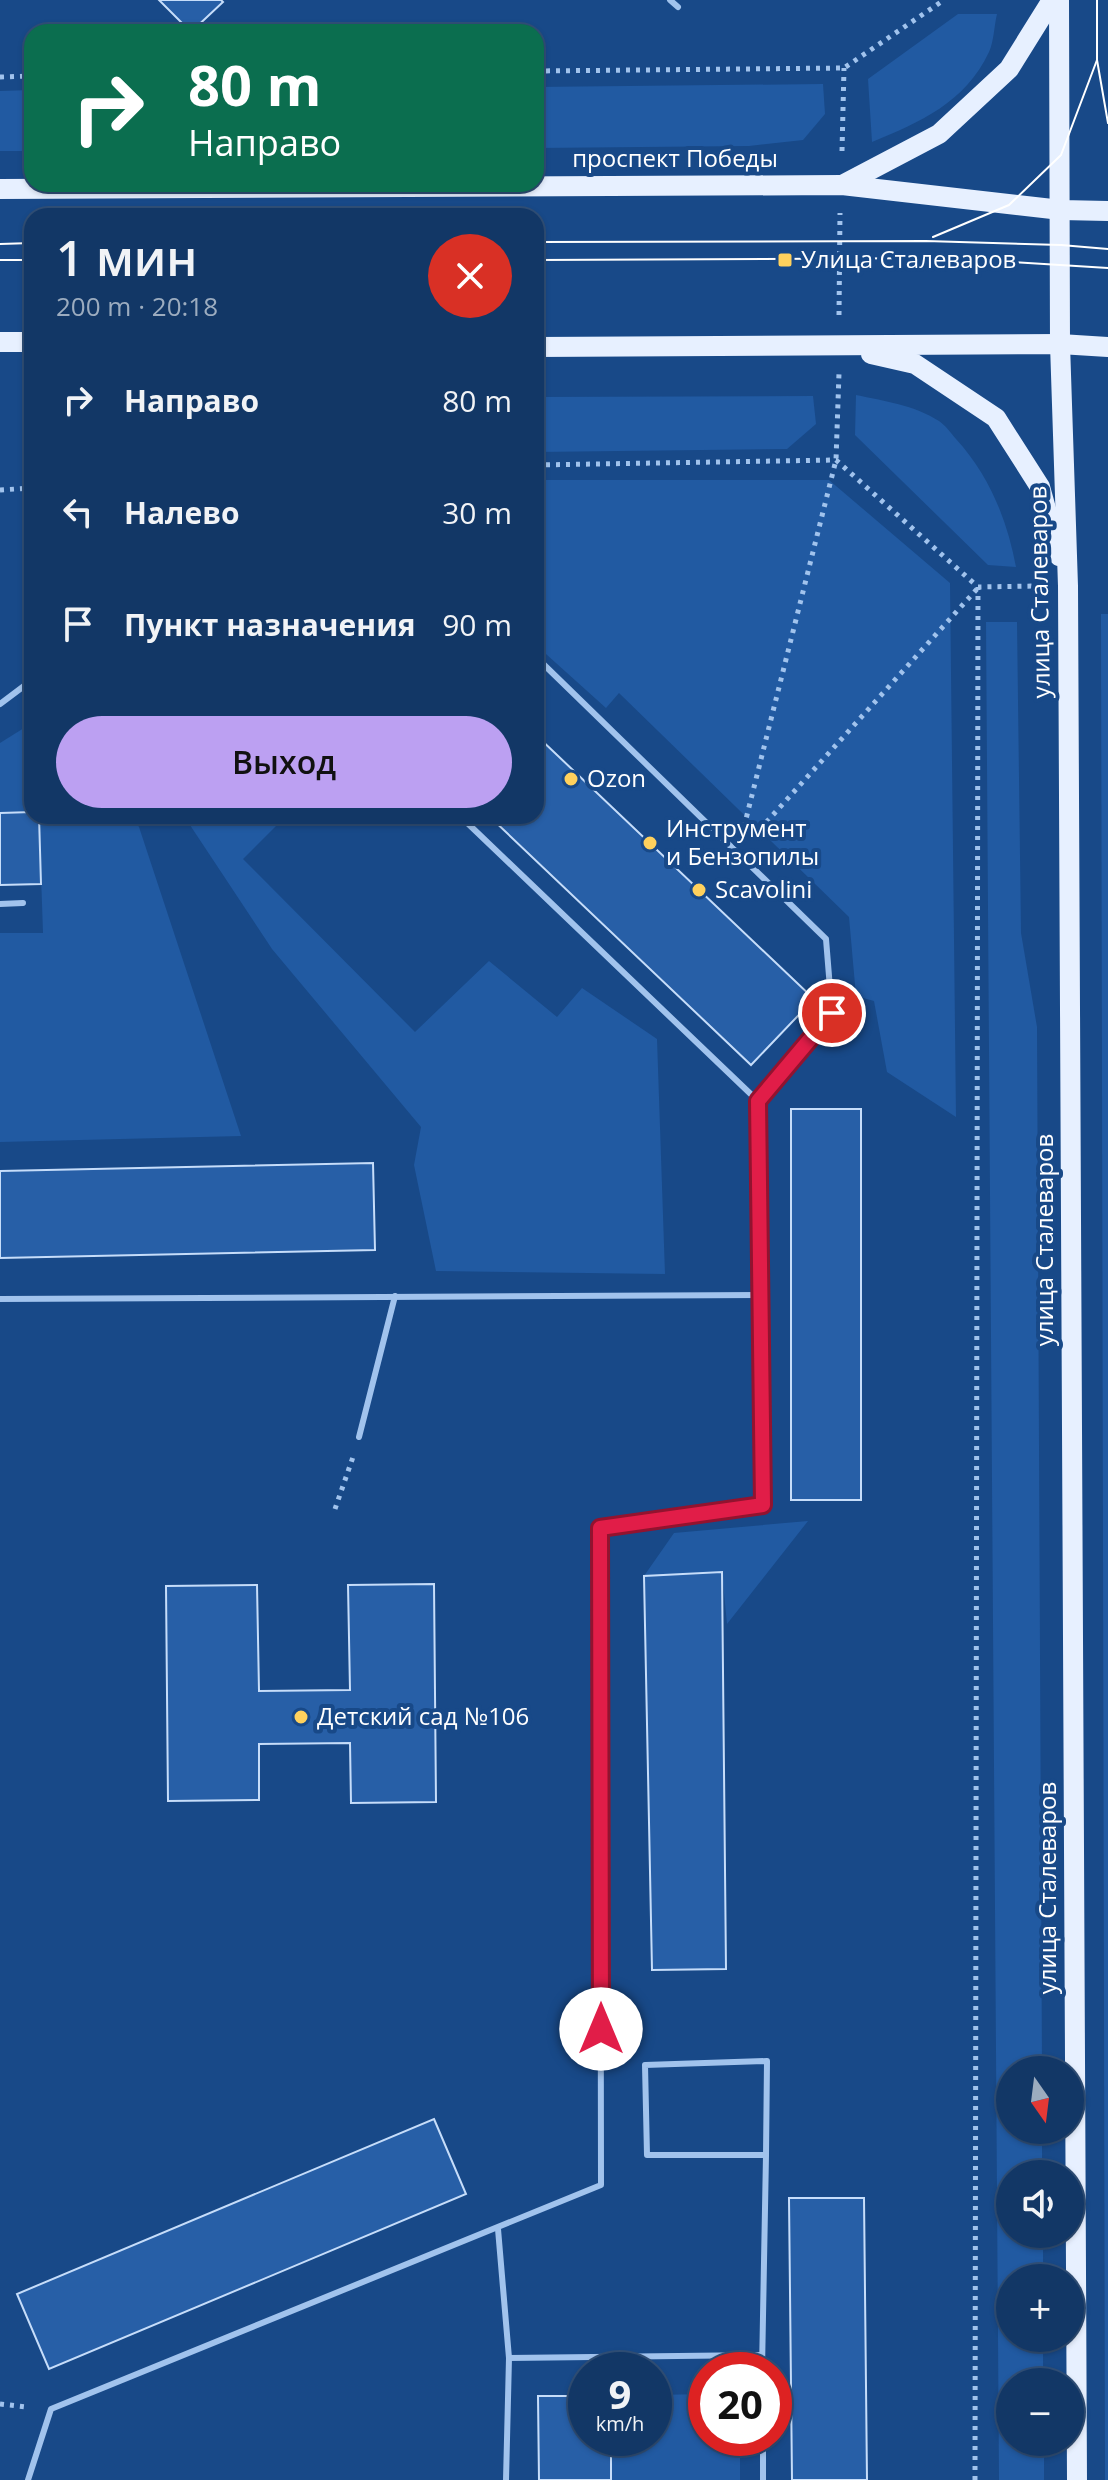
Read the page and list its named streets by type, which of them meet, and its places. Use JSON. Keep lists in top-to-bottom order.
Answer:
{
  "streets": {
    "main road": ["проспект Победы", "улица Сталеваров"]
  },
  "crossings": [
    ["проспект Победы", "улица Сталеваров"]
  ],
  "places": {
    "transit": ["Улица Сталеваров"],
    "other": [
      "Ozon",
      "Инструмент и Бензопилы",
      "Scavolini",
      "Детский сад №106"
    ]
  },
  "north": "bottom",
  "page": {
    "turn": ["80 m", "Направо"],
    "heading": ["1 мин", "200 m · 20:18"],
    "list": [
      {
        "name": "Направо",
        "value": "80 m"
      },
      {
        "name": "Налево",
        "value": "30 m"
      },
      {
        "name": "Пункт назначения",
        "value": "90 m"
      }
    ],
    "buttons": "Выход",
    "map_buttons": ["+", "−"],
    "speed": "9 km/h",
    "limit": "20"
  }
}
